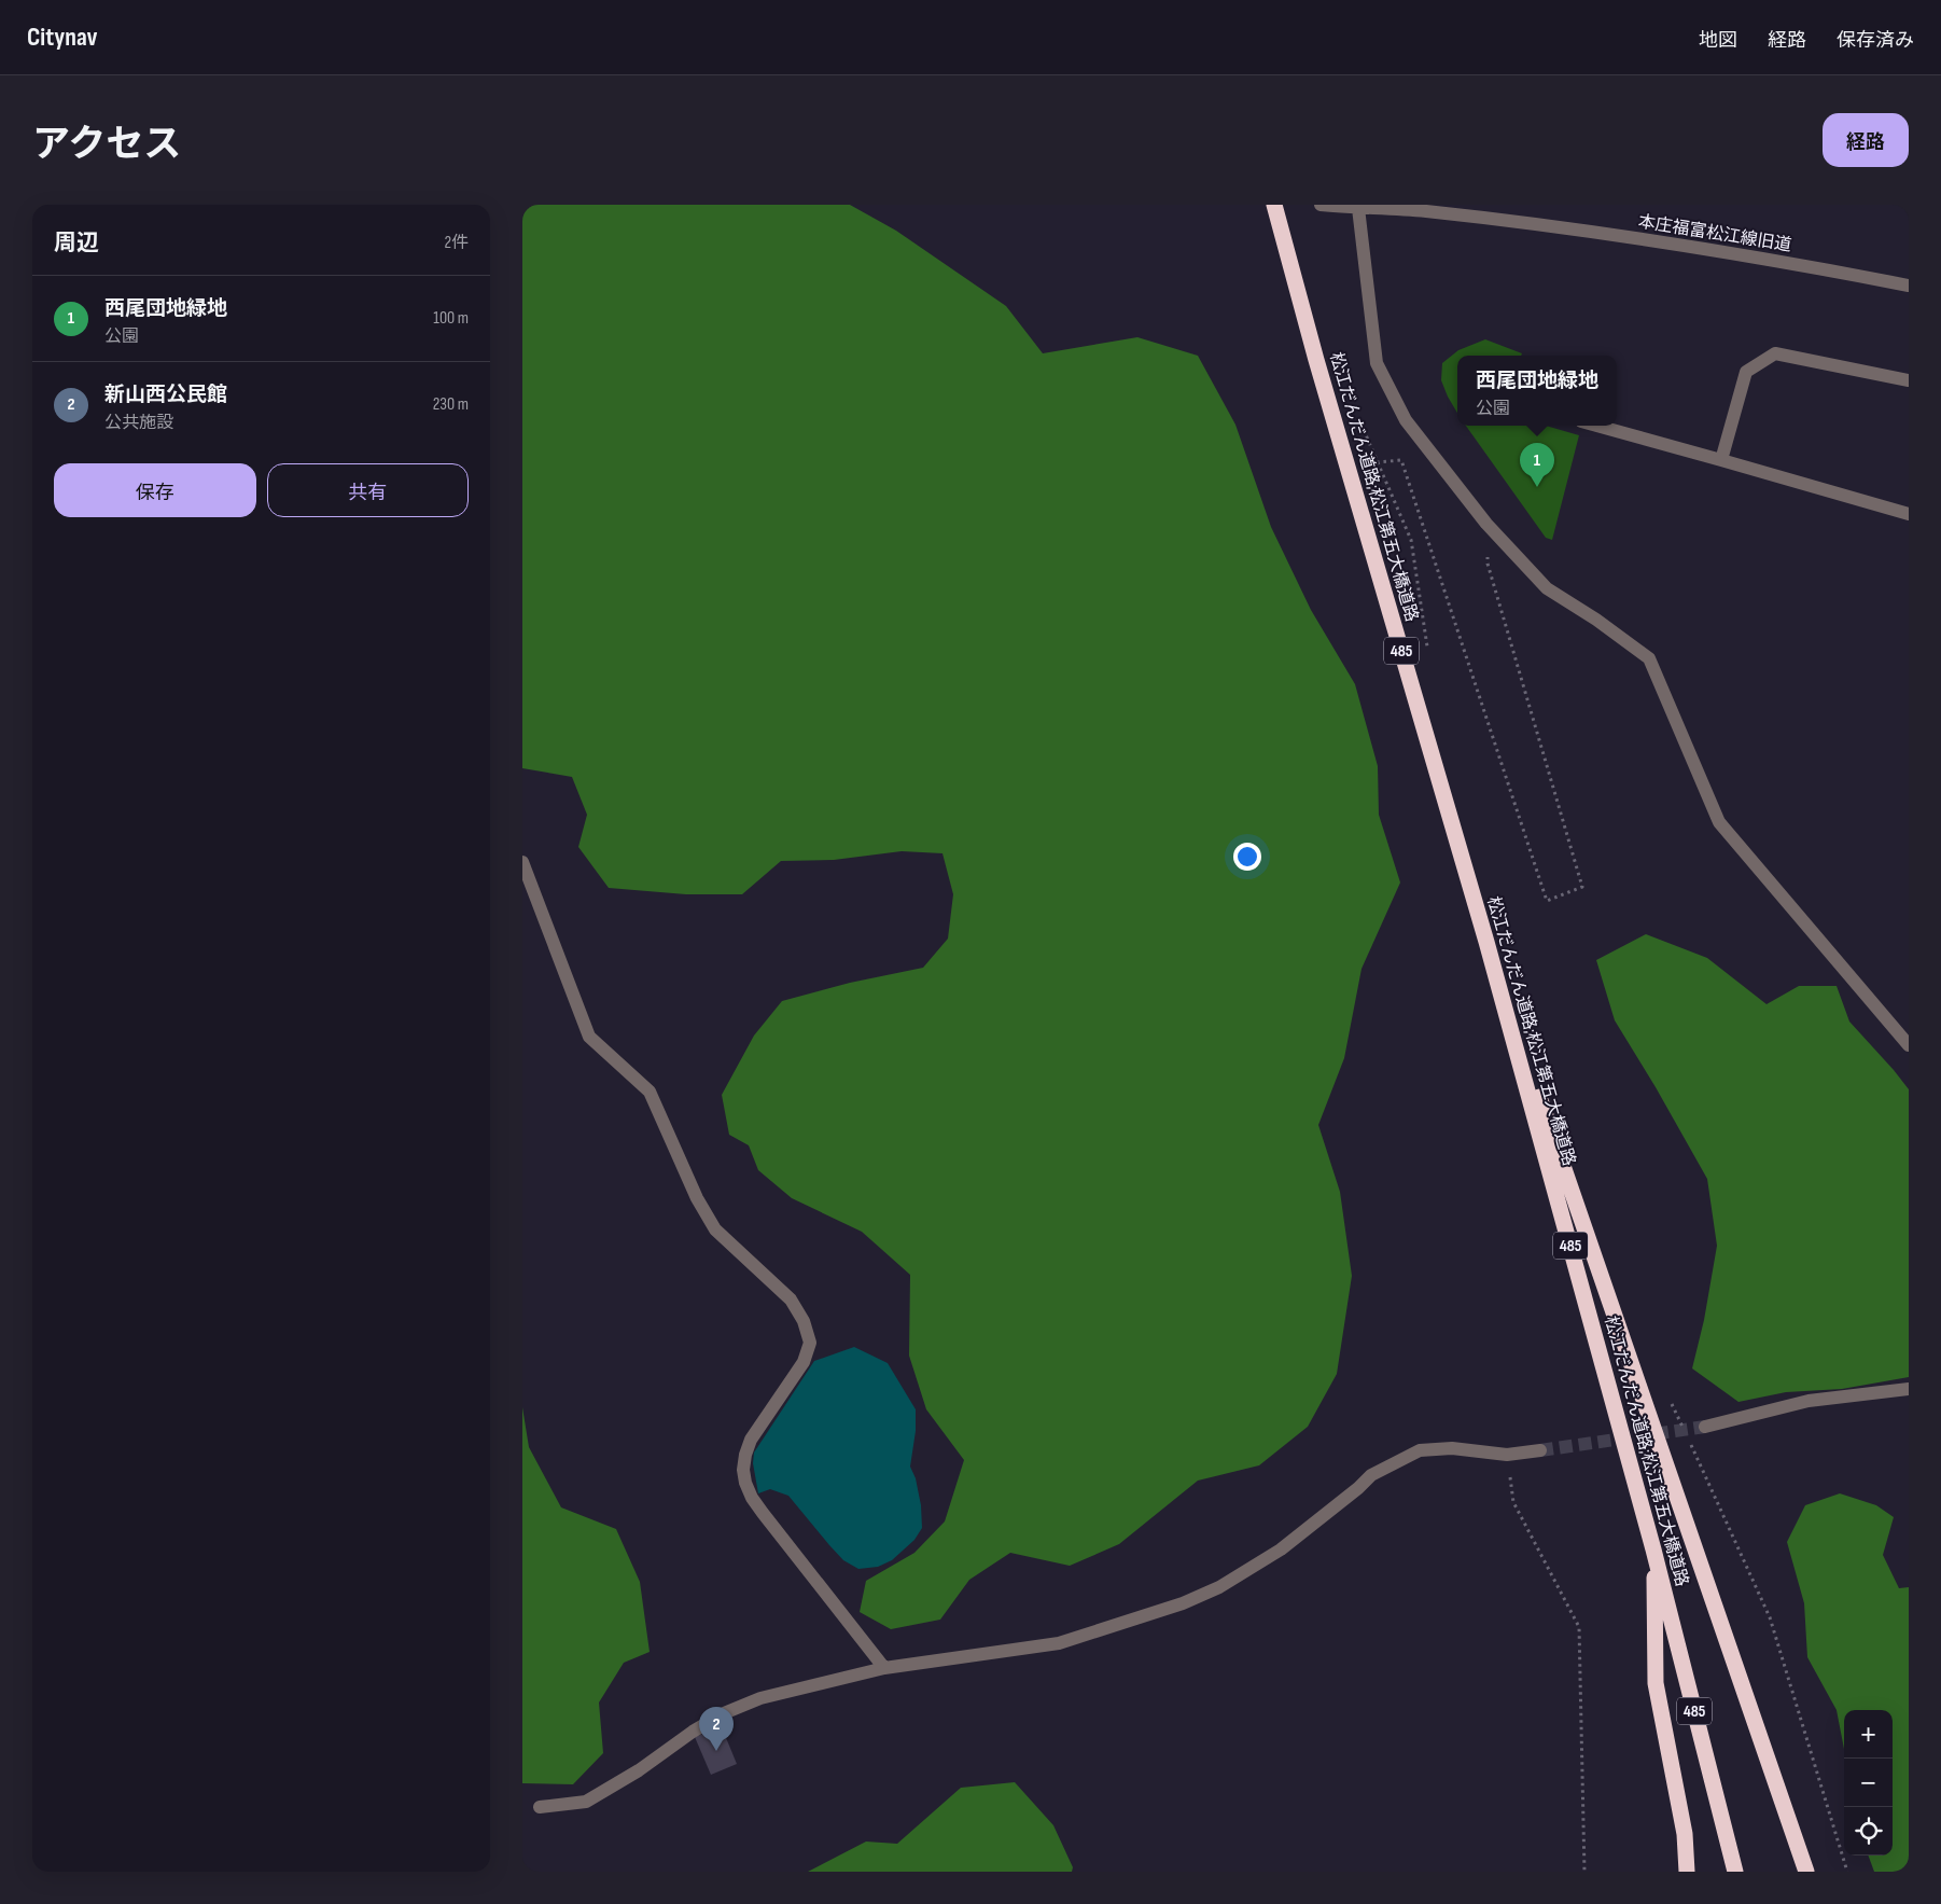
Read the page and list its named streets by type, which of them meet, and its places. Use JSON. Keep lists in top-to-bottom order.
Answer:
{
  "streets": {
    "highway": ["松江だんだん道路;松江第五大橋道路", "485"],
    "street": ["本庄福富松江線旧道"]
  },
  "page": {
    "header": "Citynav",
    "nav": ["地図", "経路", "保存済み"],
    "title": "アクセス",
    "buttons": [
      "経路",
      ["保存", "共有"]
    ],
    "heading": ["周辺", "2件"],
    "list": [
      {
        "mark": "1",
        "name": "西尾団地緑地",
        "note": "公園",
        "value": "100 m"
      },
      {
        "mark": "2",
        "name": "新山西公民館",
        "note": "公共施設",
        "value": "230 m"
      }
    ],
    "popup": ["西尾団地緑地", "公園"],
    "pins": ["1", "2"],
    "map_buttons": ["+", "−"]
  }
}
